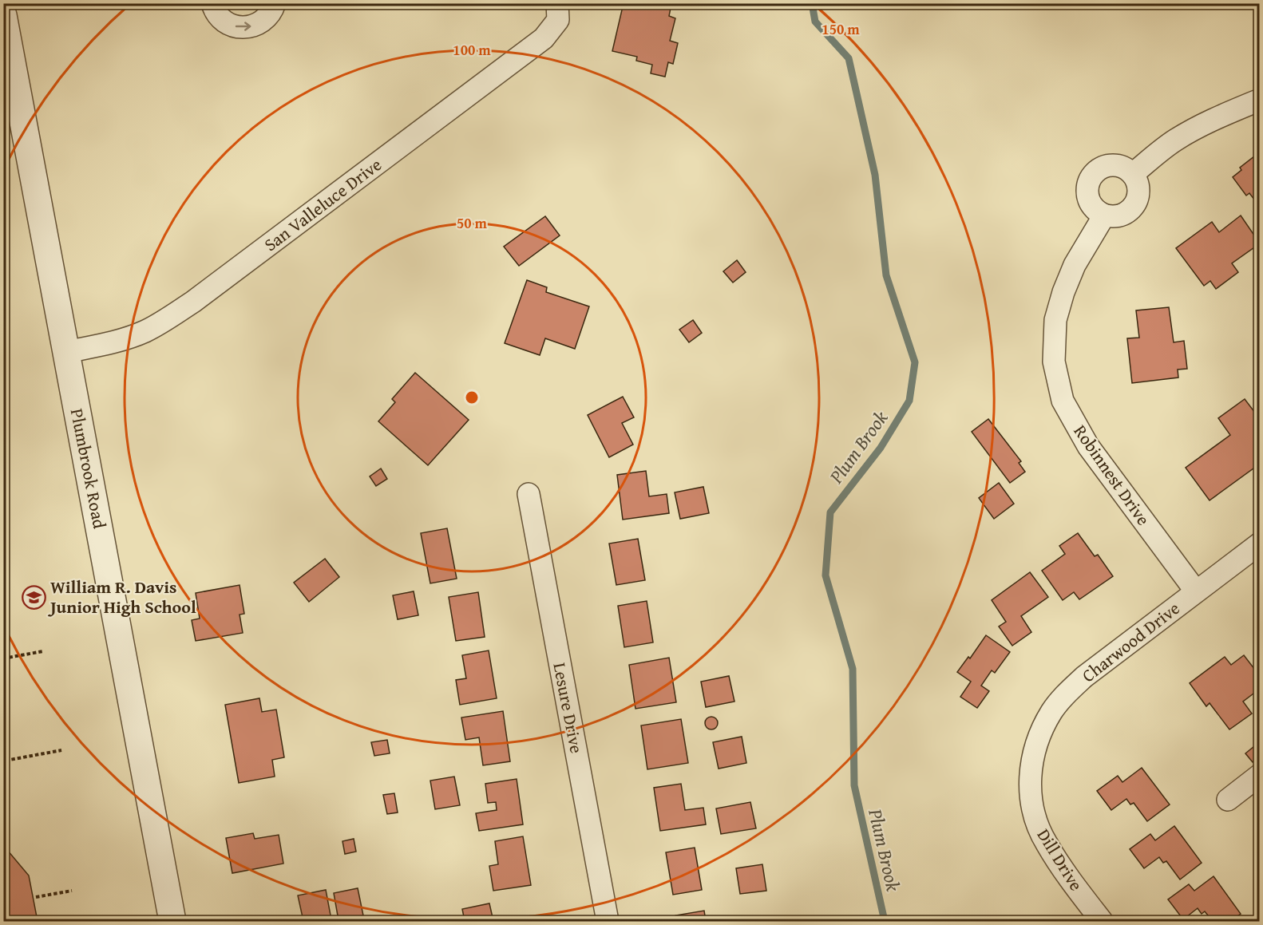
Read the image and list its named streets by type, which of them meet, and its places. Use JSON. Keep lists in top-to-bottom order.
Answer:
{
  "streets": {
    "street": [
      "San Valleluce Drive",
      "Plumbrook Road",
      "Robinnest Drive",
      "Charwood Drive",
      "Lesure Drive",
      "Dill Drive"
    ]
  },
  "crossings": [
    ["San Valleluce Drive", "Plumbrook Road"],
    ["Robinnest Drive", "Charwood Drive"],
    ["Charwood Drive", "Dill Drive"]
  ],
  "water": ["Plum Brook"],
  "places": {
    "school or university": ["William R. Davis Junior High School"]
  },
  "rings": ["150 m", "100 m", "50 m"]
}
